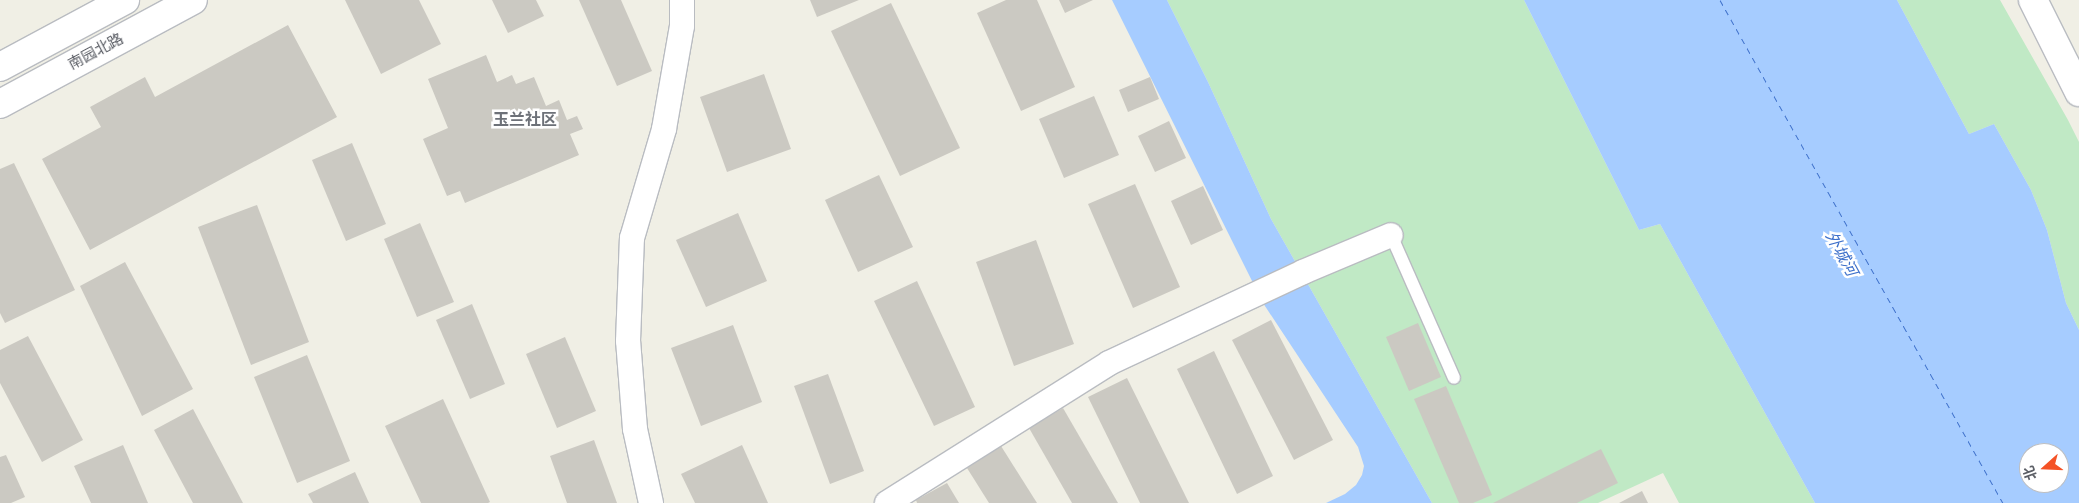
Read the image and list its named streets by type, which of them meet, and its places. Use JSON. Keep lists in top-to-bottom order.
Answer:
{
  "streets": {
    "main road": ["南园北路"]
  },
  "districts": ["玉兰社区"],
  "water": ["外城河"],
  "north": "left"
}
